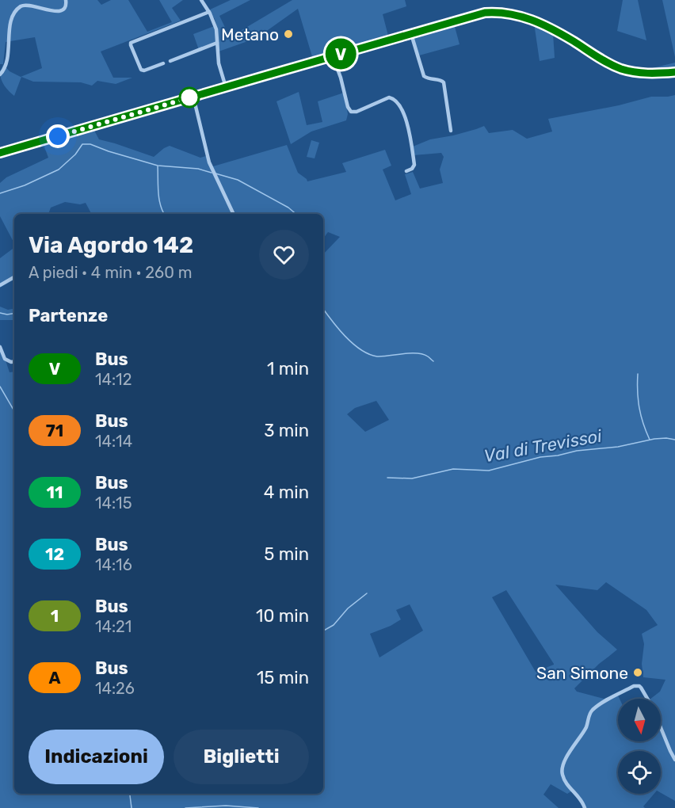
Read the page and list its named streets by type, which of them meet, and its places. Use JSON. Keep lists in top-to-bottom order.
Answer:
{
  "water": ["Val di Trevissoi"],
  "places": ["Metano", "San Simone"],
  "lines": ["bus line V"],
  "north": "bottom",
  "page": {
    "on_map": "V",
    "heading": [
      ["Via Agordo 142", "A piedi · 4 min · 260 m"],
      "Partenze"
    ],
    "list": [
      {
        "mark": "V",
        "name": "Bus",
        "note": "14:12",
        "value": "1 min"
      },
      {
        "mark": "71",
        "name": "Bus",
        "note": "14:14",
        "value": "3 min"
      },
      {
        "mark": "11",
        "name": "Bus",
        "note": "14:15",
        "value": "4 min"
      },
      {
        "mark": "12",
        "name": "Bus",
        "note": "14:16",
        "value": "5 min"
      },
      {
        "mark": "1",
        "name": "Bus",
        "note": "14:21",
        "value": "10 min"
      },
      {
        "mark": "A",
        "name": "Bus",
        "note": "14:26",
        "value": "15 min"
      }
    ],
    "buttons": ["Indicazioni", "Biglietti"]
  }
}
